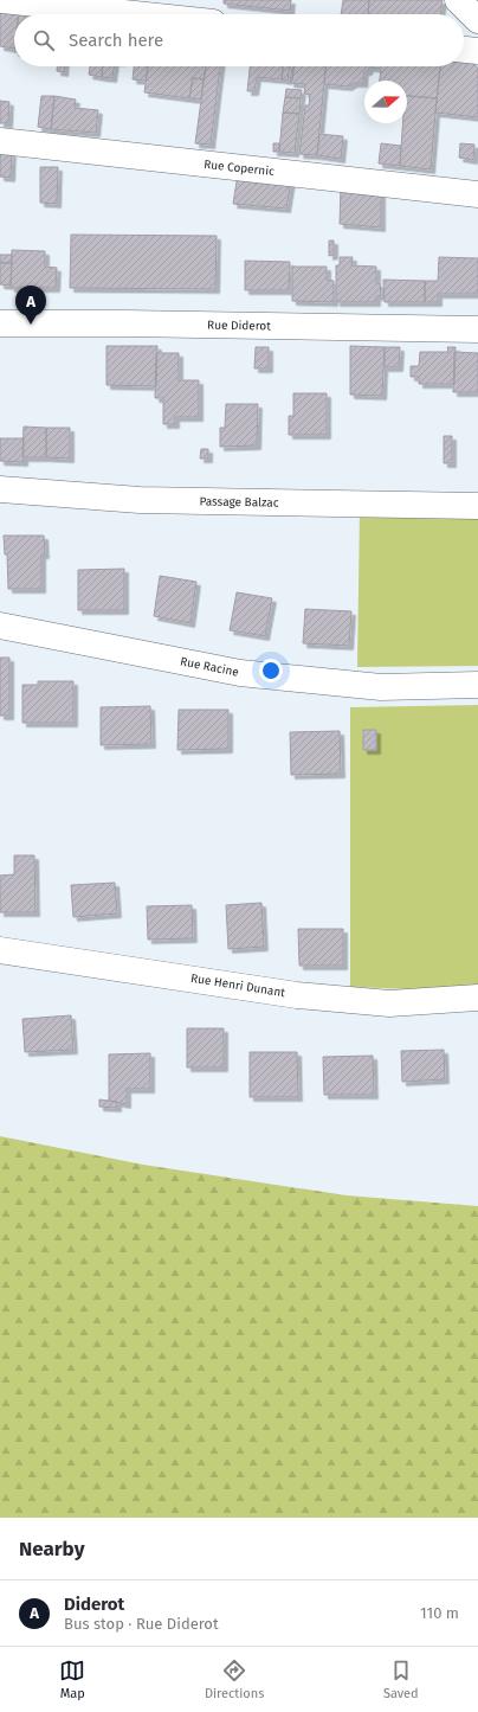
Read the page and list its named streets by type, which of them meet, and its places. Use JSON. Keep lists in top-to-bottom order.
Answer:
{
  "streets": {
    "street": [
      "Rue Copernic",
      "Rue Diderot",
      "Passage Balzac",
      "Rue Racine",
      "Rue Henri Dunant"
    ]
  },
  "north": "right",
  "page": {
    "search": "Search here",
    "pins": "A",
    "heading": "Nearby",
    "list": [
      {
        "mark": "A",
        "name": "Diderot",
        "note": "Bus stop · Rue Diderot",
        "value": "110 m"
      }
    ],
    "nav": ["Map", "Directions", "Saved"]
  }
}
